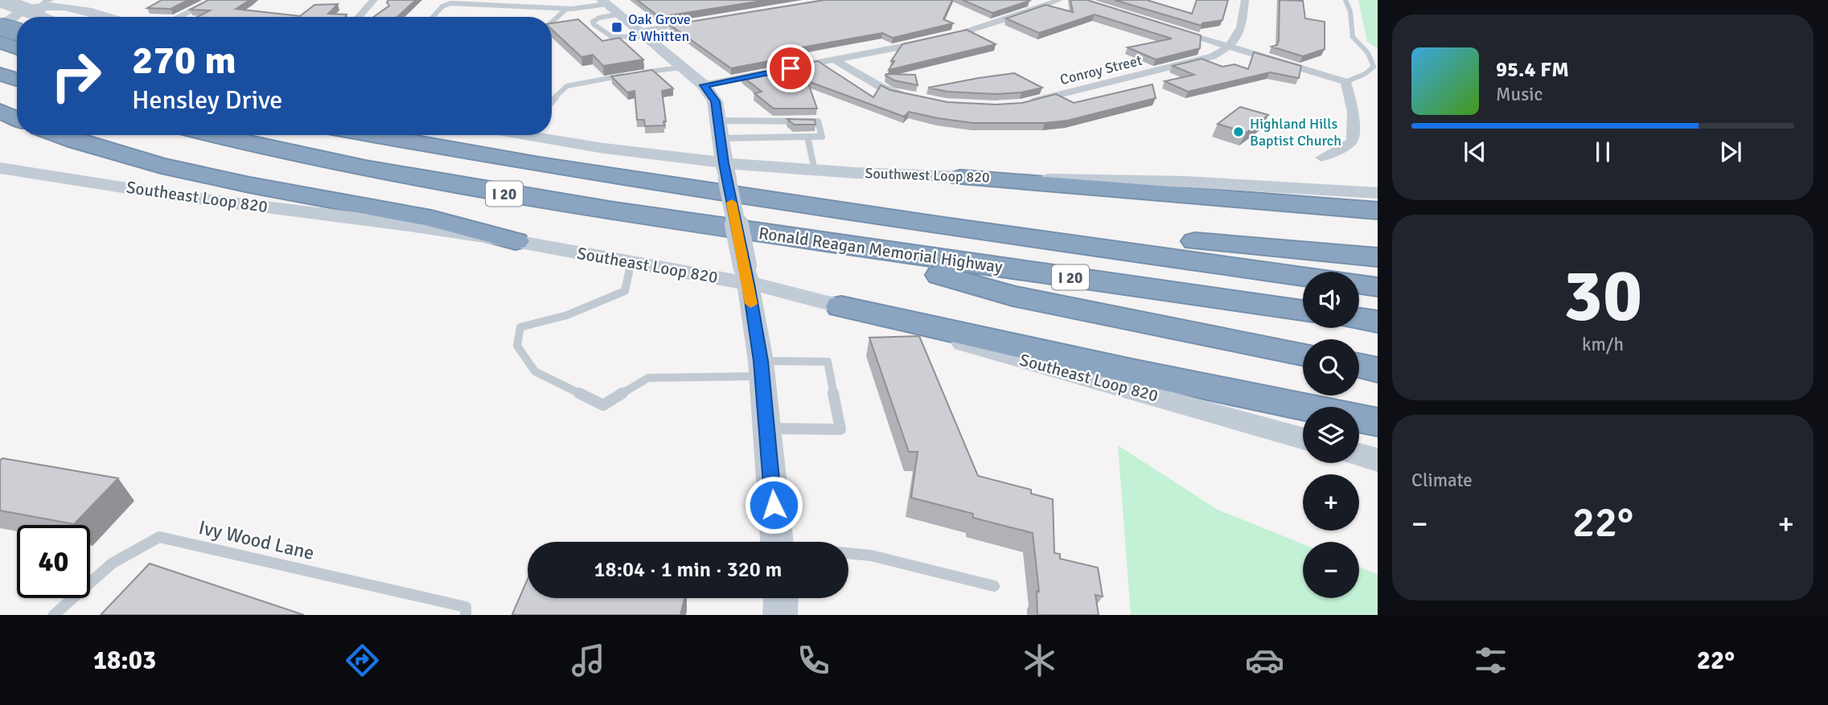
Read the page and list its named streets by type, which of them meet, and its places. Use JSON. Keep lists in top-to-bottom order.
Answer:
{
  "streets": {
    "highway": ["I 20", "Ronald Reagan Memorial Highway"],
    "main road": ["Southwest Loop 820", "Southeast Loop 820"],
    "street": ["Conroy Street"],
    "lane": ["Ivy Wood Lane"]
  },
  "places": {
    "transit": ["Oak Grove & Whitten"],
    "other": ["Highland Hills Baptist Church"]
  },
  "page": {
    "turn": ["270 m", "Hensley Drive"],
    "song": ["95.4 FM", "Music"],
    "tile": [
      ["30", "km/h"],
      "Climate"
    ],
    "map_buttons": ["+", "−"],
    "heat": ["−", "22°", "+"],
    "limit": "40",
    "trip": "18:04 · 1 min · 320 m",
    "tabs": ["18:03", "22°"]
  }
}
